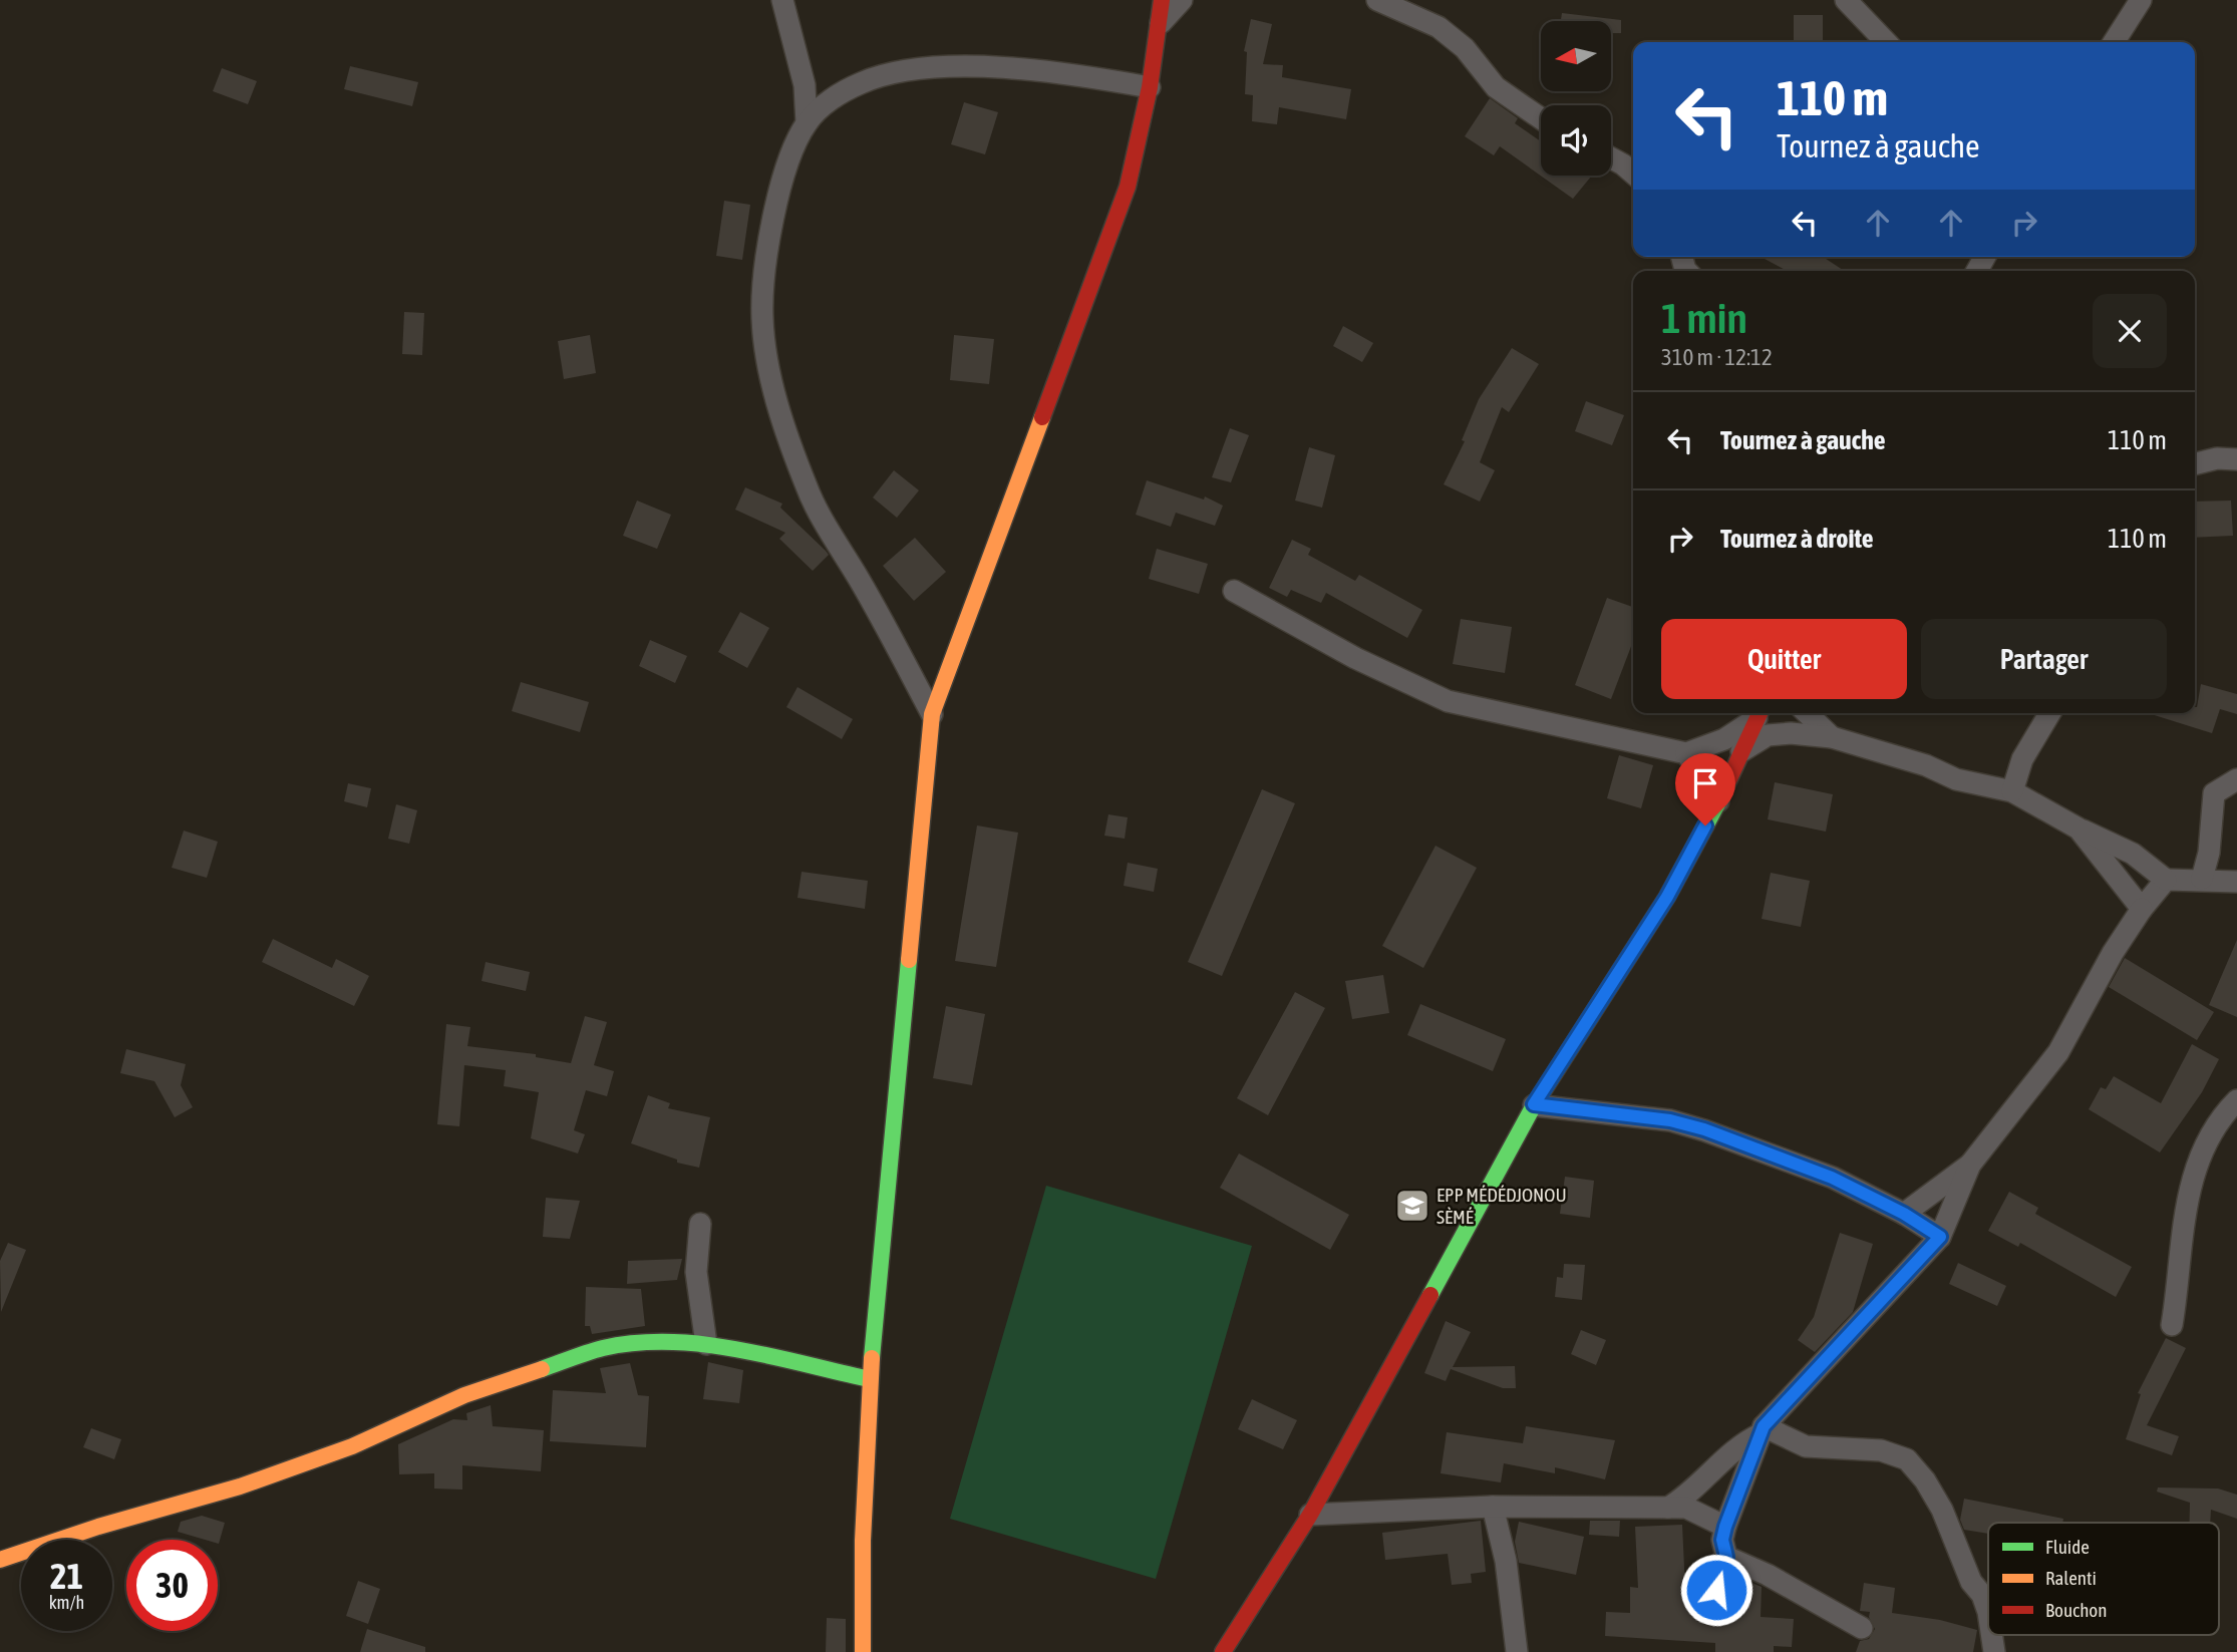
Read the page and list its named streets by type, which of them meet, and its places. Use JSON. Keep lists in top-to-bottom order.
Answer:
{
  "places": {
    "school or university": ["EPP MÉDÉDJONOU SÈMÉ"]
  },
  "legend": ["Fluide", "Ralenti", "Bouchon"],
  "north": "left",
  "page": {
    "turn": ["110 m", "Tournez à gauche"],
    "heading": ["1 min", "310 m · 12:12"],
    "list": [
      {
        "name": "Tournez à gauche",
        "value": "110 m"
      },
      {
        "name": "Tournez à droite",
        "value": "110 m"
      }
    ],
    "buttons": ["Quitter", "Partager"],
    "speed": "21 km/h",
    "limit": "30"
  }
}
